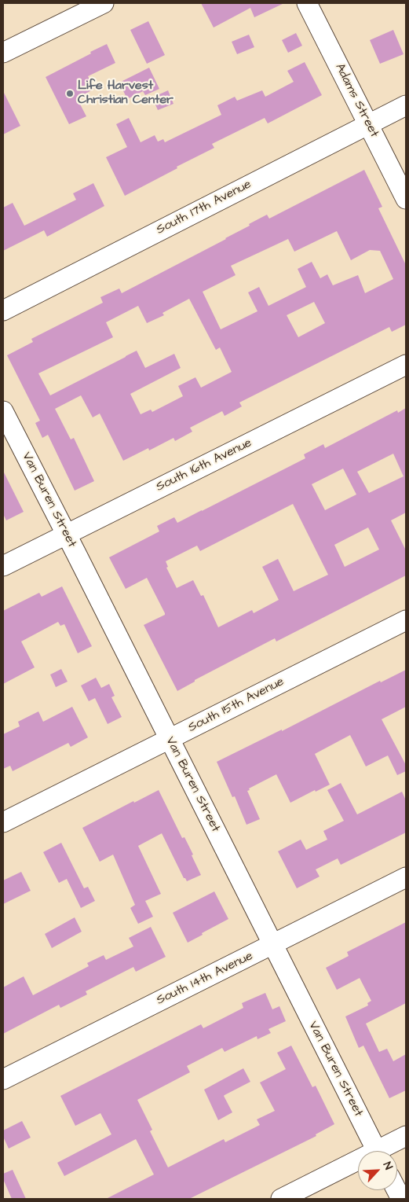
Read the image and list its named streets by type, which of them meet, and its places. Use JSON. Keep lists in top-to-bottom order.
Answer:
{
  "streets": {
    "street": [
      "Adams Street",
      "South 17th Avenue",
      "South 16th Avenue",
      "Van Buren Street",
      "South 15th Avenue",
      "South 14th Avenue"
    ]
  },
  "crossings": [
    ["Adams Street", "South 17th Avenue"],
    ["South 16th Avenue", "Van Buren Street"],
    ["Van Buren Street", "South 15th Avenue"],
    ["Van Buren Street", "South 14th Avenue"]
  ],
  "places": ["Life Harvest Christian Center"],
  "north": "top right"
}
